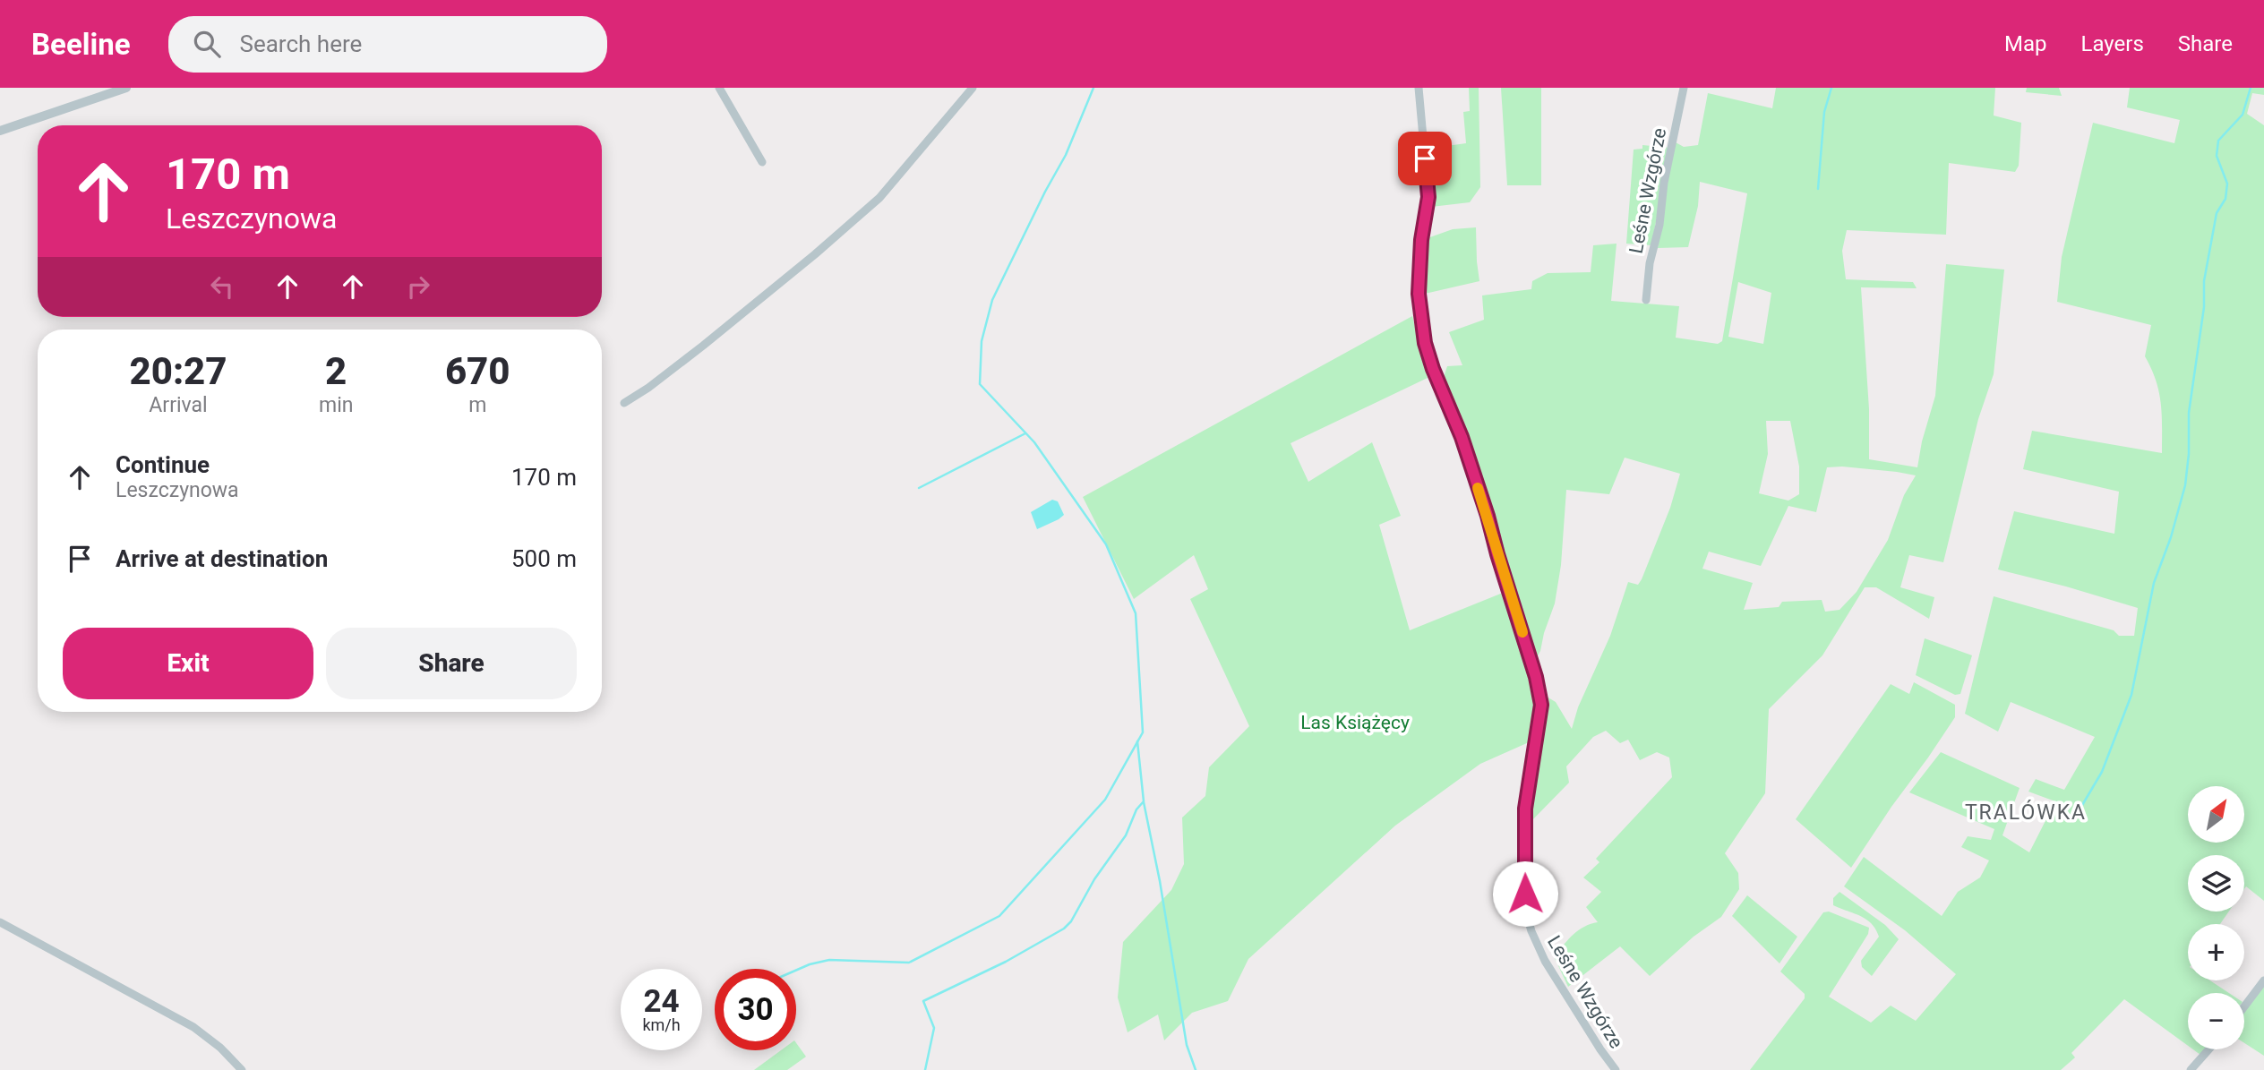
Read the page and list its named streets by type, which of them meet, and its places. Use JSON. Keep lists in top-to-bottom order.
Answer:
{
  "streets": {
    "street": ["Leśne Wzgórze"]
  },
  "districts": ["TRALÓWKA"],
  "parks": ["Las Książęcy"],
  "north": "top right",
  "page": {
    "header": "Beeline",
    "search": "Search here",
    "nav": ["Map", "Layers", "Share"],
    "turn": ["170 m", "Leszczynowa"],
    "eta": [
      "20:27",
      "Arrival",
      "2",
      "min",
      "670",
      "m"
    ],
    "list": [
      {
        "name": "Continue",
        "note": "Leszczynowa",
        "value": "170 m"
      },
      {
        "name": "Arrive at destination",
        "value": "500 m"
      }
    ],
    "buttons": ["Exit", "Share"],
    "map_buttons": ["+", "−"],
    "speed": "24 km/h",
    "limit": "30"
  }
}
